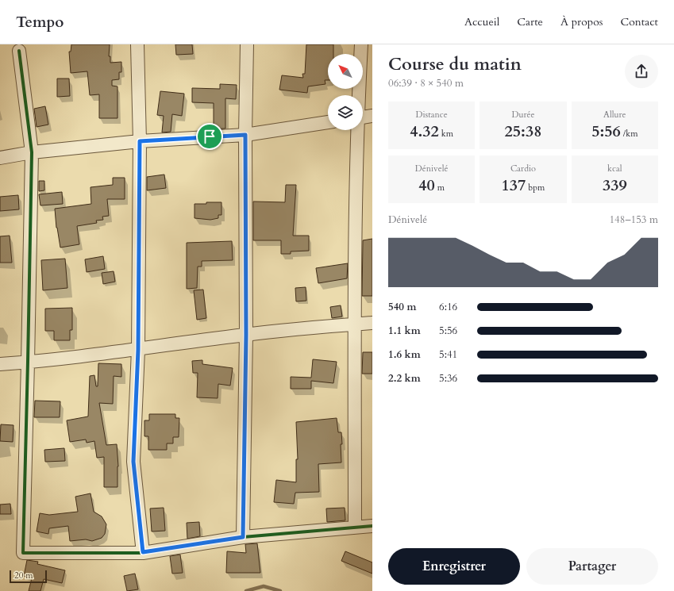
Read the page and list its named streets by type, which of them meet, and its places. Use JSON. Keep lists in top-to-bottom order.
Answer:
{
  "scale_bar": "20 m",
  "north": "top left",
  "page": {
    "header": "Tempo",
    "nav": [
      "Accueil",
      "Carte",
      "À propos",
      "Contact"
    ],
    "heading": ["Course du matin", "06:39 · 8 × 540 m"],
    "stats": [
      ["Distance", "4.32 km"],
      ["Durée", "25:38"],
      ["Allure", "5:56 /km"],
      ["Dénivelé", "40 m"],
      ["Cardio", "137 bpm"],
      ["kcal", "339"]
    ],
    "chart": ["Dénivelé", "148–153 m"],
    "list": [
      {
        "name": "540 m",
        "note": "6:16"
      },
      {
        "name": "1.1 km",
        "note": "5:56"
      },
      {
        "name": "1.6 km",
        "note": "5:41"
      },
      {
        "name": "2.2 km",
        "note": "5:36"
      }
    ],
    "buttons": ["Enregistrer", "Partager"],
    "scale": "20 m"
  }
}
